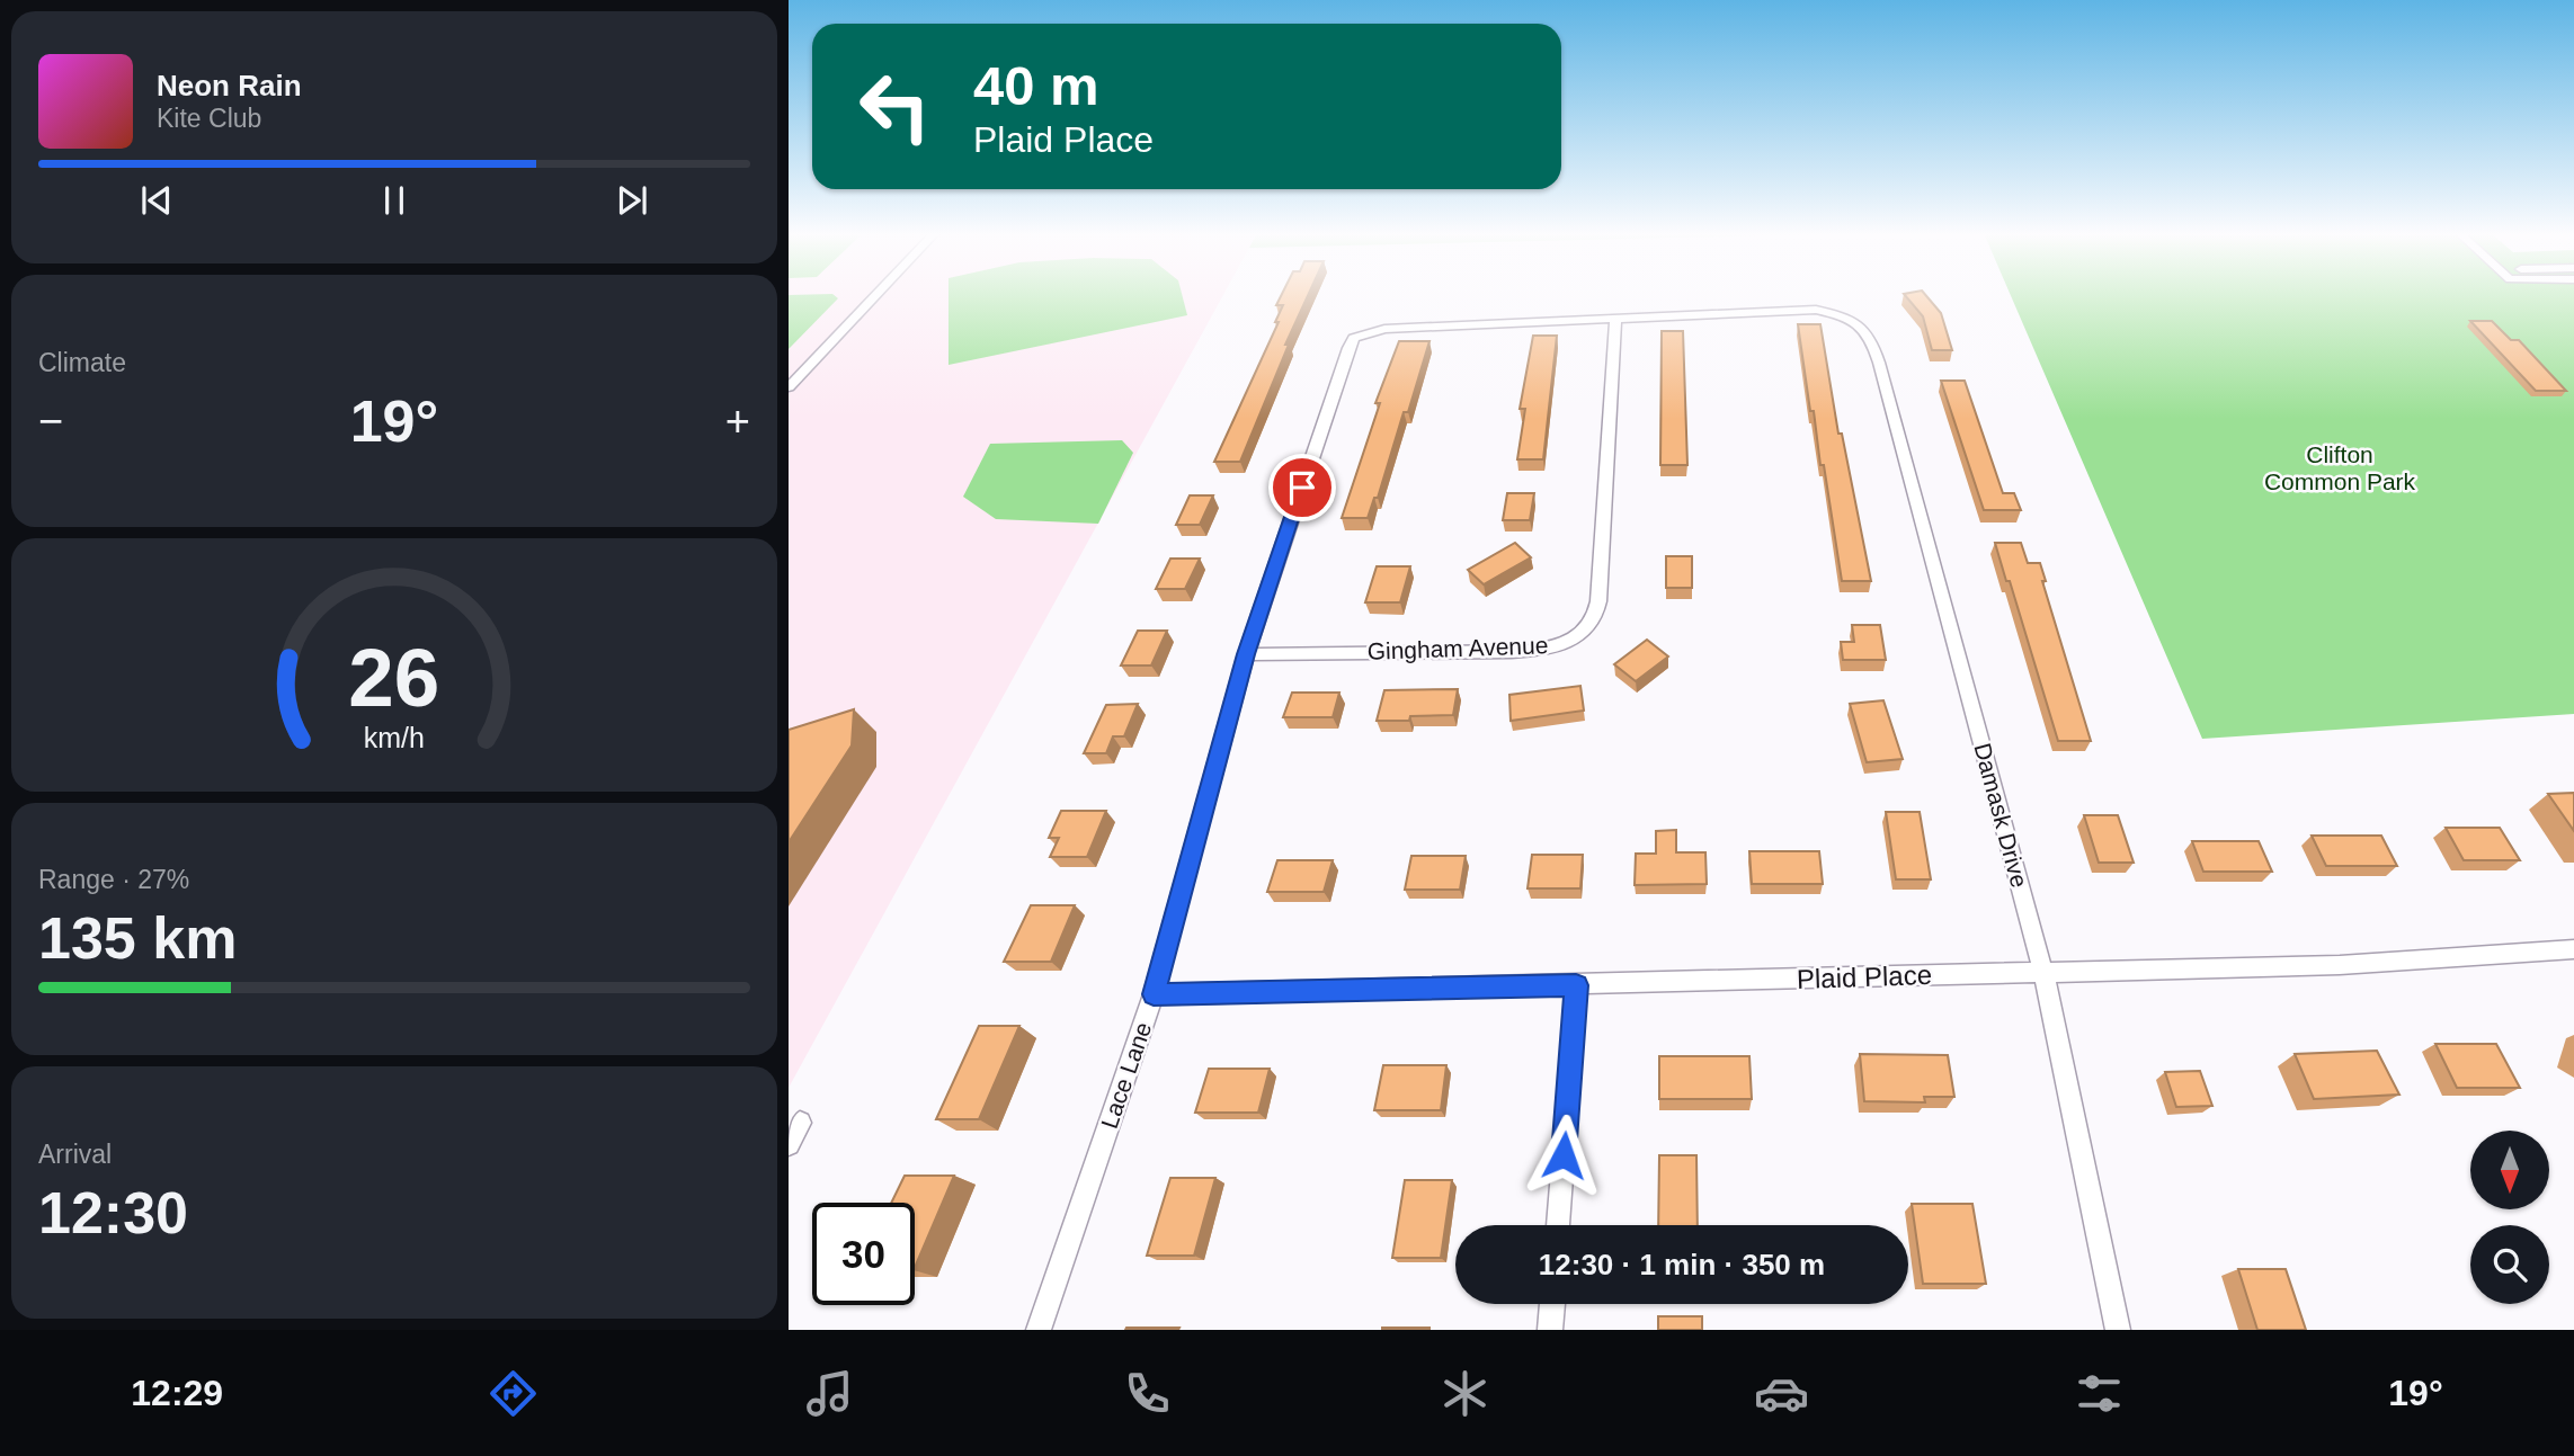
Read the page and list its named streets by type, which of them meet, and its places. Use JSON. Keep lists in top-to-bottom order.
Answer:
{
  "streets": {
    "street": [
      "Gingham Avenue",
      "Damask Drive",
      "Plaid Place",
      "Lace Lane"
    ]
  },
  "crossings": [
    ["Gingham Avenue", "Damask Drive"],
    ["Gingham Avenue", "Lace Lane"],
    ["Damask Drive", "Plaid Place"],
    ["Damask Drive", "Lace Lane"],
    ["Plaid Place", "Lace Lane"]
  ],
  "parks": ["Clifton Common Park"],
  "north": "bottom",
  "page": {
    "turn": ["40 m", "Plaid Place"],
    "song": ["Neon Rain", "Kite Club"],
    "tile": [
      "Climate",
      ["Range · 27%", "135 km"],
      ["Arrival", "12:30"]
    ],
    "heat": ["−", "19°", "+"],
    "limit": "30",
    "trip": "12:30 · 1 min · 350 m",
    "tabs": ["12:29", "19°"],
    "gauge": ["26", "km/h"]
  }
}
